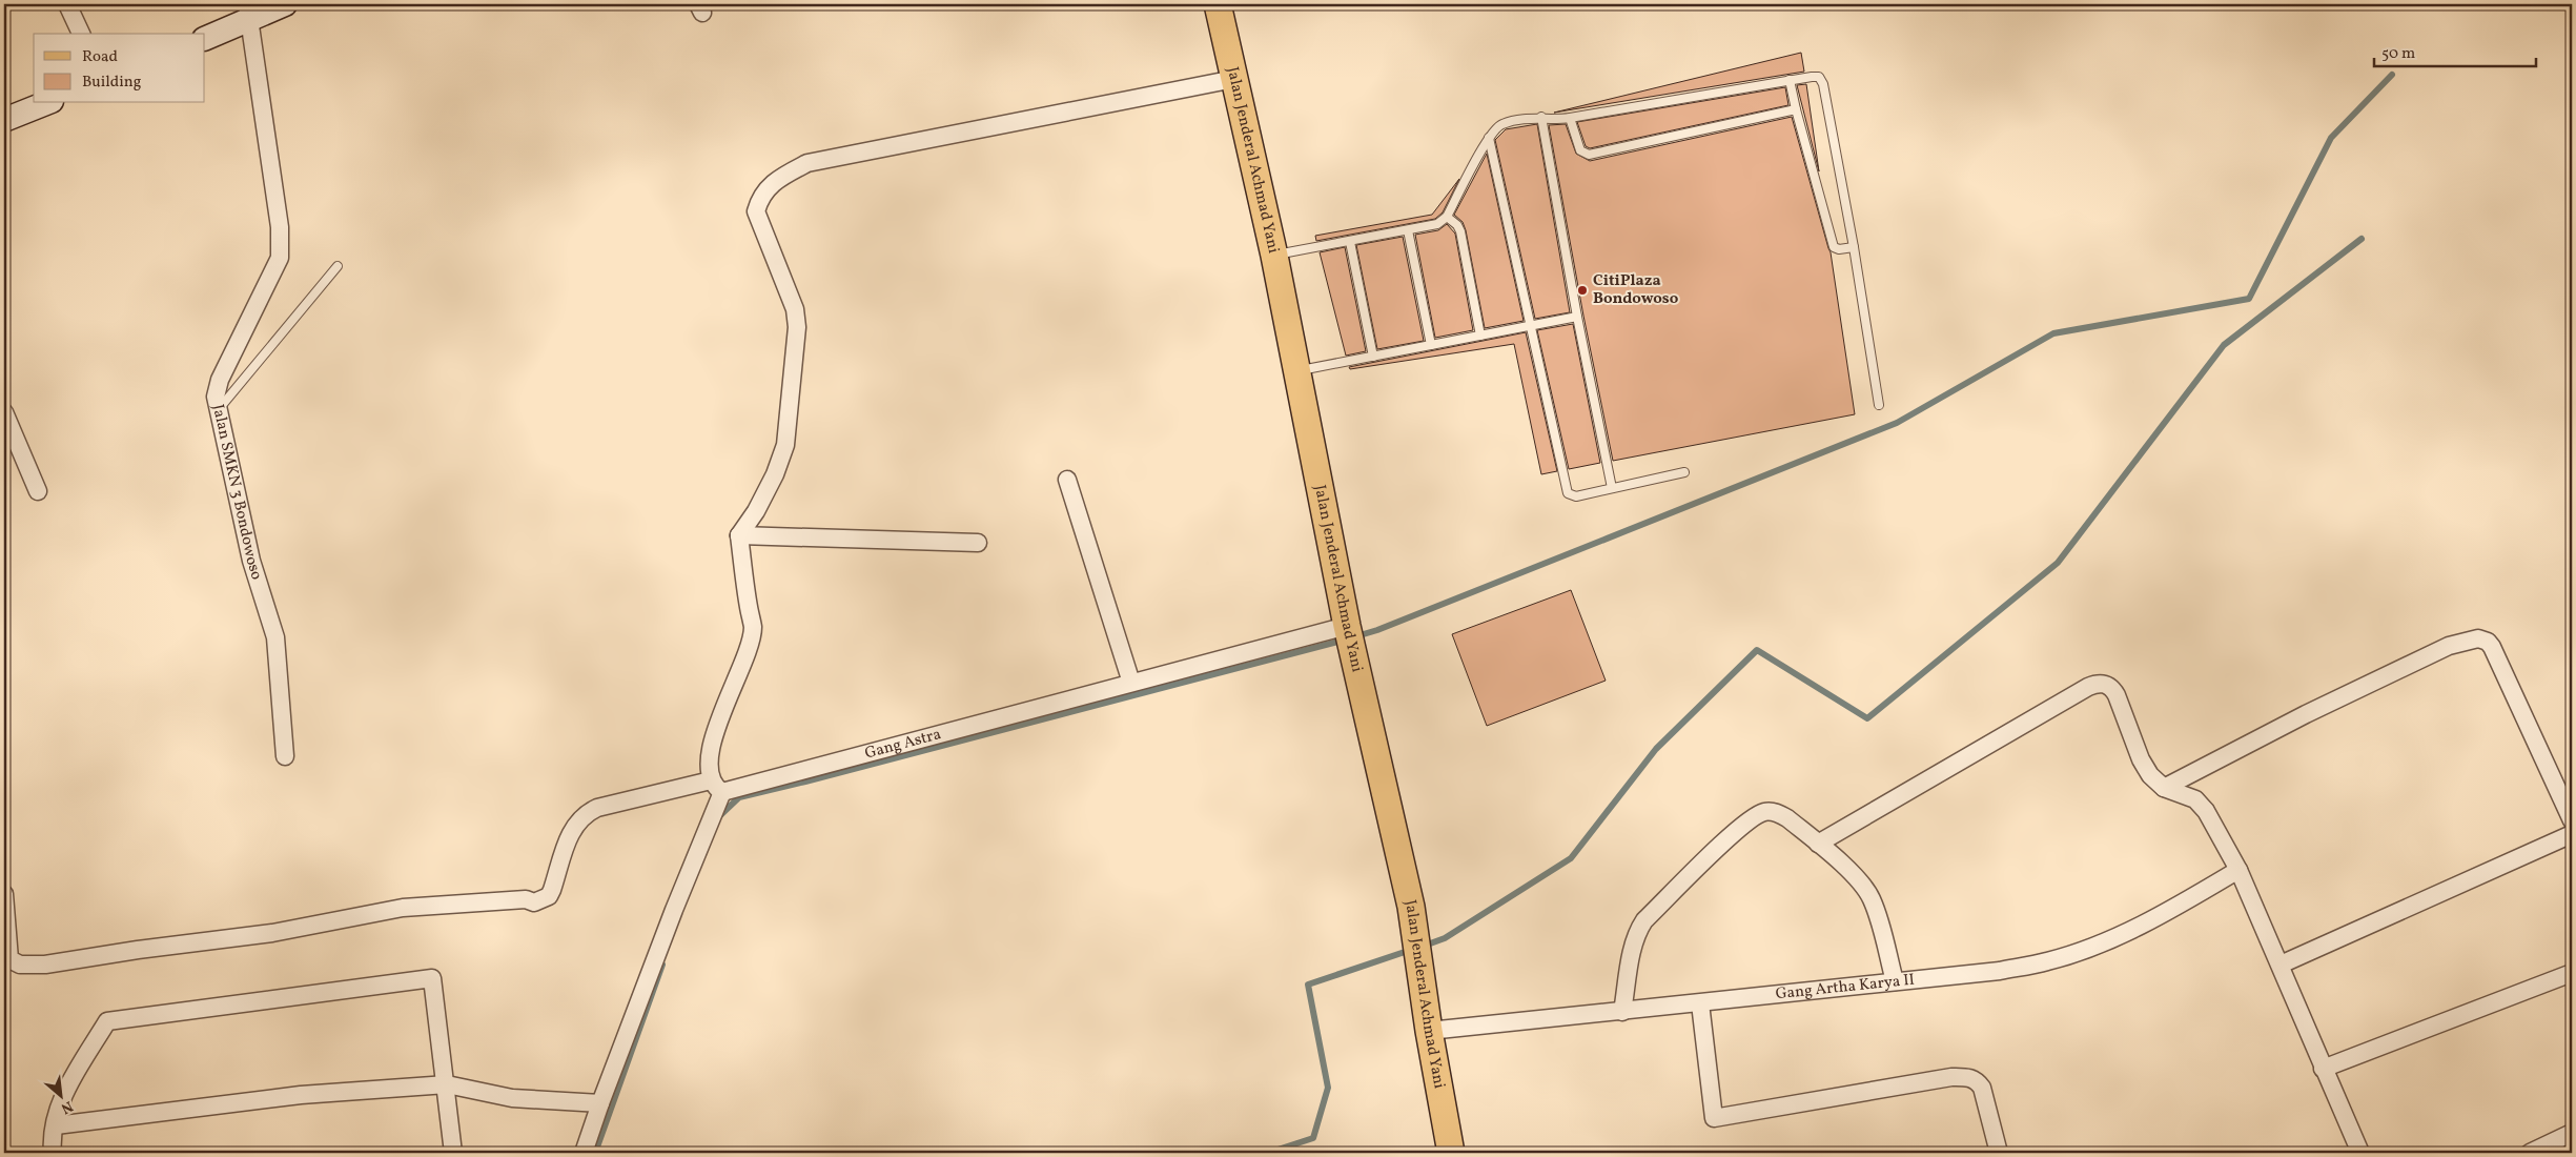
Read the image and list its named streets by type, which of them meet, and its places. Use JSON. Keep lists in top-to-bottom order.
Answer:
{
  "streets": {
    "main road": ["Jalan Jenderal Achmad Yani"],
    "street": ["Jalan SMKN 3 Bondowoso", "Gang Astra", "Gang Artha Karya II"]
  },
  "crossings": [
    ["Jalan Jenderal Achmad Yani", "Gang Astra"],
    ["Jalan Jenderal Achmad Yani", "Gang Artha Karya II"]
  ],
  "places": ["CitiPlaza Bondowoso"],
  "legend": ["Road", "Building"],
  "scale_bar": "50 m",
  "north": "bottom right"
}
